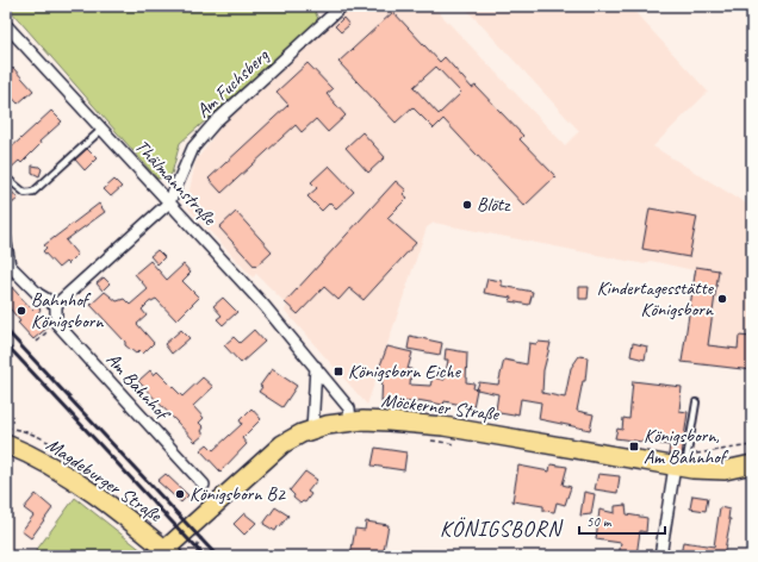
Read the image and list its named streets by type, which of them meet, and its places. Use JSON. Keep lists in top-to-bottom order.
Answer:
{
  "streets": {
    "main road": ["Möckerner Straße", "Magdeburger Straße"],
    "street": ["Am Fuchsberg", "Thälmannstraße", "Am Bahnhof"]
  },
  "crossings": [
    ["Am Fuchsberg", "Thälmannstraße"],
    ["Thälmannstraße", "Möckerner Straße"],
    ["Möckerner Straße", "Magdeburger Straße"]
  ],
  "districts": ["KÖNIGSBORN"],
  "places": {
    "other": [
      "Blötz",
      "Kindertagesstätte Königsborn",
      "Bahnhof Königsborn",
      "Königsborn B2"
    ],
    "transit": ["Königsborn Eiche", "Königsborn, Am Bahnhof"]
  },
  "scale_bar": "50 m"
}
